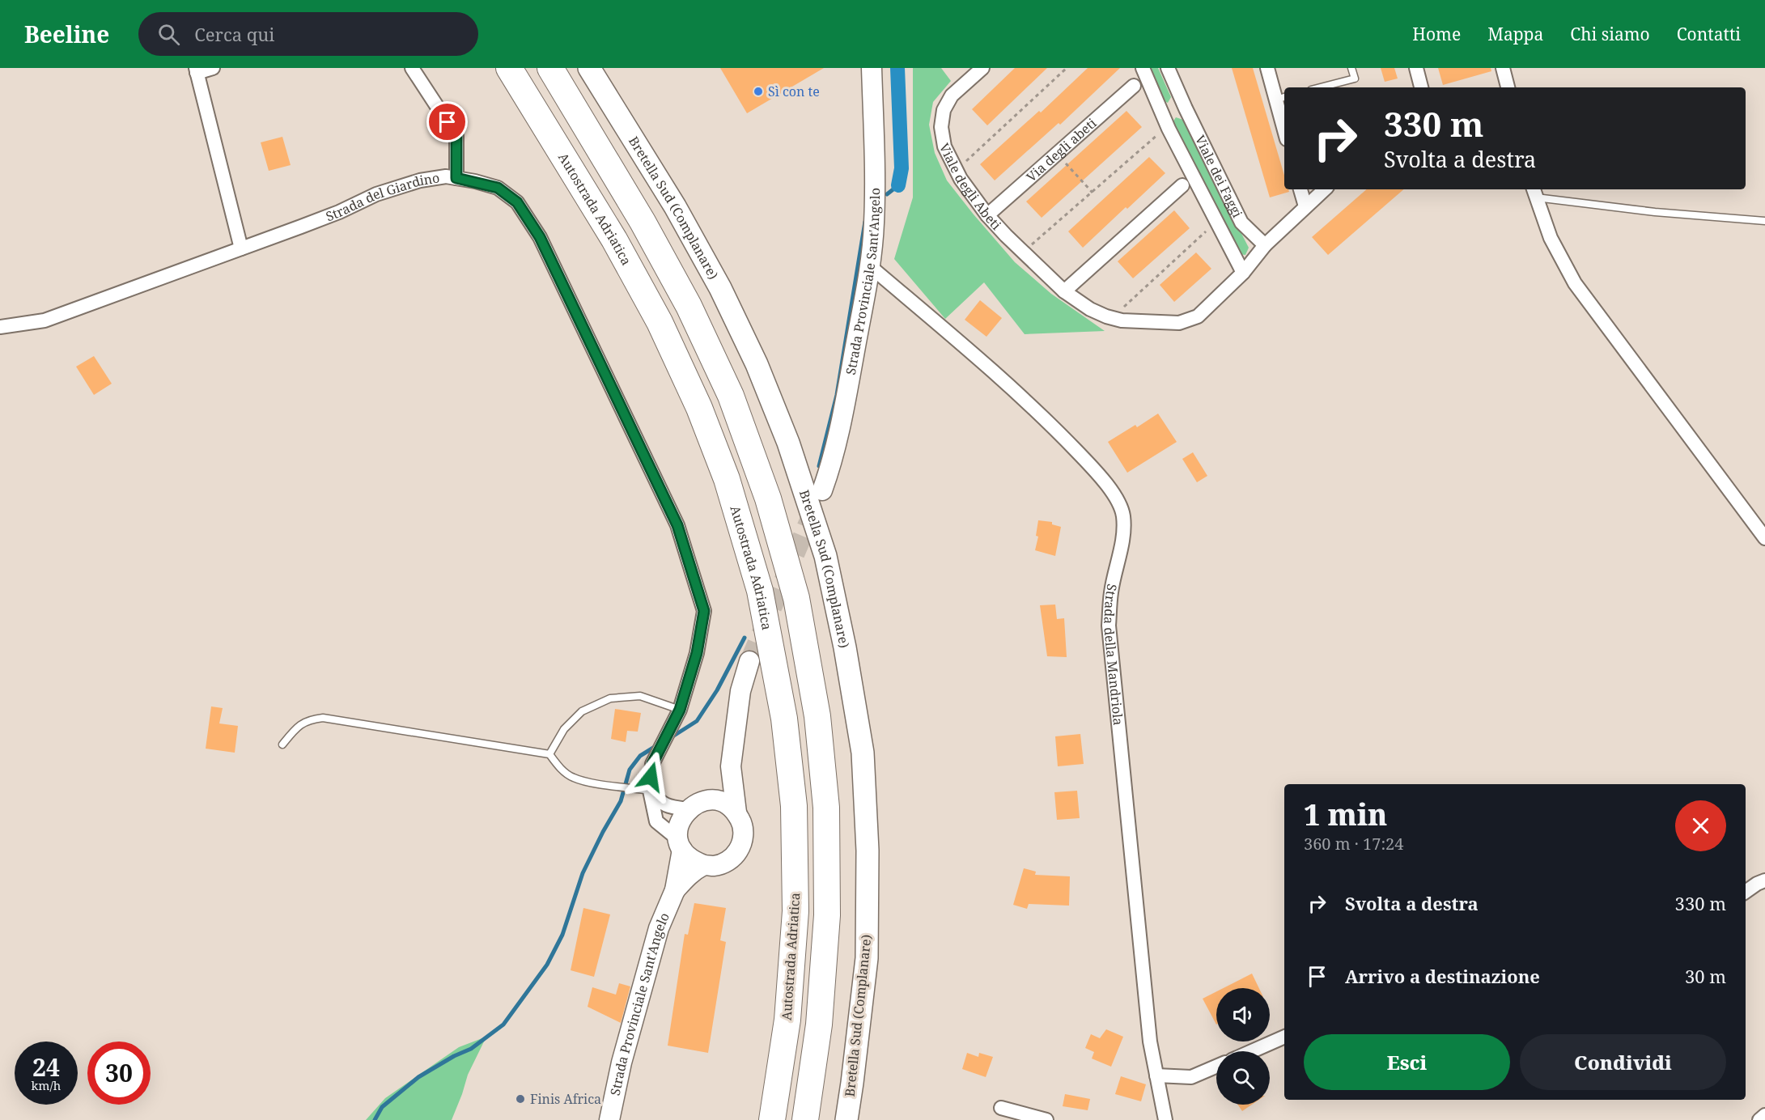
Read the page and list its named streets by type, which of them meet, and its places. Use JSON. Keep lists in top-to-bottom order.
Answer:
{
  "streets": {
    "highway": ["Autostrada Adriatica"],
    "main road": ["Bretella Sud (Complanare)", "Strada Provinciale Sant'Angelo"],
    "street": [
      "Via degli abeti",
      "Viale dei Faggi",
      "Viale degli Abeti",
      "Strada del Giardino",
      "Strada della Mandriola"
    ]
  },
  "crossings": [
    ["Via degli abeti", "Viale degli Abeti"],
    ["Strada del Giardino", "Strada Provinciale Sant'Angelo"],
    ["Strada Provinciale Sant'Angelo", "Strada della Mandriola"]
  ],
  "places": ["Sì con te", "Finis Africa"],
  "page": {
    "header": "Beeline",
    "search": "Cerca qui",
    "nav": [
      "Home",
      "Mappa",
      "Chi siamo",
      "Contatti"
    ],
    "turn": ["330 m", "Svolta a destra"],
    "heading": ["1 min", "360 m · 17:24"],
    "list": [
      {
        "name": "Svolta a destra",
        "value": "330 m"
      },
      {
        "name": "Arrivo a destinazione",
        "value": "30 m"
      }
    ],
    "buttons": ["Esci", "Condividi"],
    "speed": "24 km/h",
    "limit": "30"
  }
}
